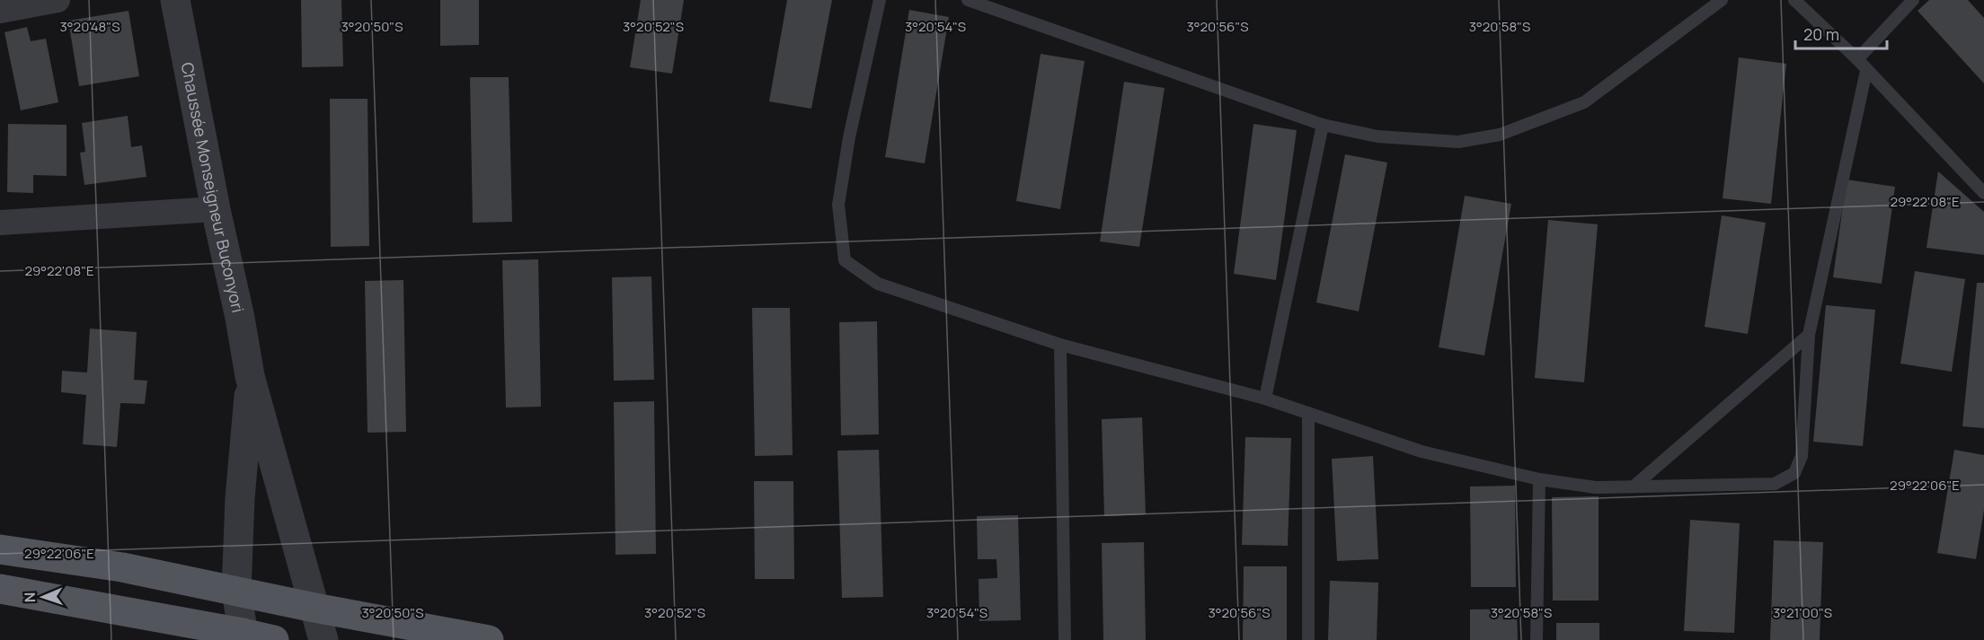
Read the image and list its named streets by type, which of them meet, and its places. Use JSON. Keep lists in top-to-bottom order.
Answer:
{
  "streets": {
    "street": ["Chaussée Monseigneur Buconyori"]
  },
  "scale_bar": "20 m",
  "north": "left",
  "coordinates": [
    "3°20'48\"S",
    "3°20'50\"S",
    "3°20'52\"S",
    "3°20'54\"S",
    "3°20'56\"S",
    "3°20'58\"S",
    "29°22'08\"E",
    "29°22'06\"E",
    "3°21'00\"S"
  ]
}
